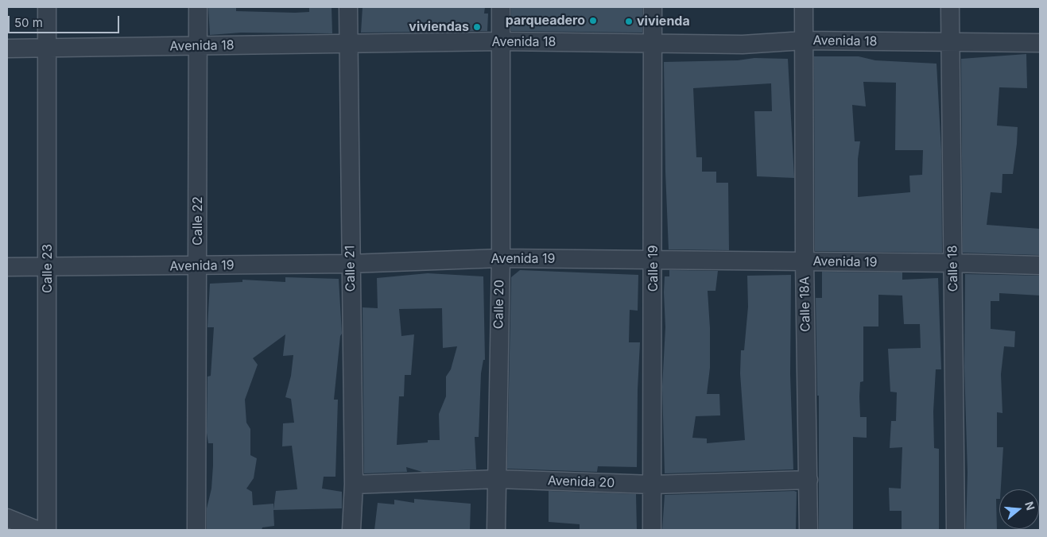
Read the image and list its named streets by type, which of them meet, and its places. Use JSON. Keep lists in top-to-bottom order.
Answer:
{
  "streets": {
    "street": [
      "Avenida 18",
      "Calle 22",
      "Avenida 19",
      "Calle 23",
      "Calle 21",
      "Calle 19",
      "Calle 18",
      "Calle 20",
      "Calle 18A",
      "Avenida 20"
    ]
  },
  "crossings": [
    ["Avenida 18", "Calle 22"],
    ["Avenida 18", "Calle 23"],
    ["Avenida 18", "Calle 21"],
    ["Avenida 18", "Calle 19"],
    ["Avenida 18", "Calle 18"],
    ["Avenida 18", "Calle 20"],
    ["Avenida 18", "Calle 18A"],
    ["Calle 22", "Avenida 19"],
    ["Avenida 19", "Calle 23"],
    ["Avenida 19", "Calle 21"],
    ["Avenida 19", "Calle 19"],
    ["Avenida 19", "Calle 18"],
    ["Avenida 19", "Calle 20"],
    ["Avenida 19", "Calle 18A"],
    ["Calle 21", "Avenida 20"],
    ["Calle 19", "Avenida 20"],
    ["Calle 20", "Avenida 20"],
    ["Calle 18A", "Avenida 20"]
  ],
  "places": ["parqueadero", "vivienda", "viviendas"],
  "scale_bar": "50 m",
  "north": "right"
}
